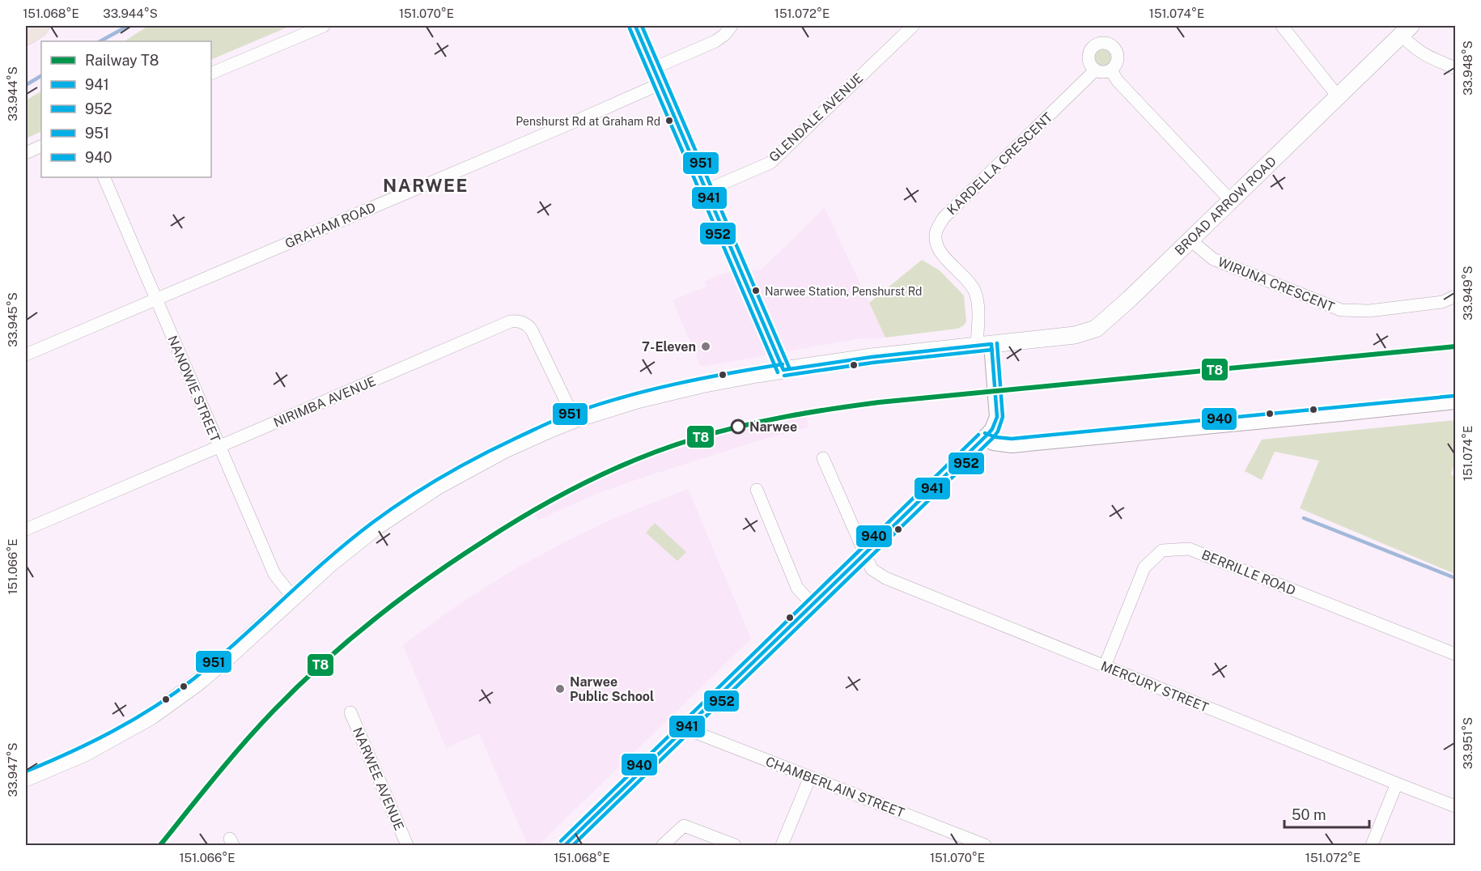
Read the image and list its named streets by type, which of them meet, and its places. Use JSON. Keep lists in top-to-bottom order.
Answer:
{
  "streets": {
    "main road": ["BROAD ARROW ROAD"],
    "street": [
      "GLENDALE AVENUE",
      "KARDELLA CRESCENT",
      "GRAHAM ROAD",
      "WIRUNA CRESCENT",
      "NANOWIE STREET",
      "NIRIMBA AVENUE",
      "BERRILLE ROAD",
      "MERCURY STREET",
      "NARWEE AVENUE",
      "CHAMBERLAIN STREET"
    ]
  },
  "crossings": [
    ["KARDELLA CRESCENT", "BROAD ARROW ROAD"],
    ["BROAD ARROW ROAD", "WIRUNA CRESCENT"],
    ["BROAD ARROW ROAD", "NANOWIE STREET"],
    ["BROAD ARROW ROAD", "NIRIMBA AVENUE"],
    ["GRAHAM ROAD", "NANOWIE STREET"],
    ["NANOWIE STREET", "NIRIMBA AVENUE"],
    ["BERRILLE ROAD", "MERCURY STREET"]
  ],
  "districts": ["NARWEE"],
  "places": [
    "Penshurst Rd at Graham Rd",
    "Narwee Station, Penshurst Rd",
    "7-Eleven",
    "Narwee",
    "Narwee Public School"
  ],
  "lines": [
    "transit line 941",
    "transit line 951",
    "transit line 952",
    "rail line T8",
    "transit line 940"
  ],
  "legend": [
    "Railway T8",
    "941",
    "952",
    "951",
    "940"
  ],
  "scale_bar": "50 m",
  "coordinates": [
    "151.068°E",
    "33.944°S",
    "151.070°E",
    "151.072°E",
    "151.074°E",
    "33.948°S",
    "33.949°S",
    "33.945°S",
    "151.066°E",
    "33.951°S",
    "33.947°S"
  ]
}
